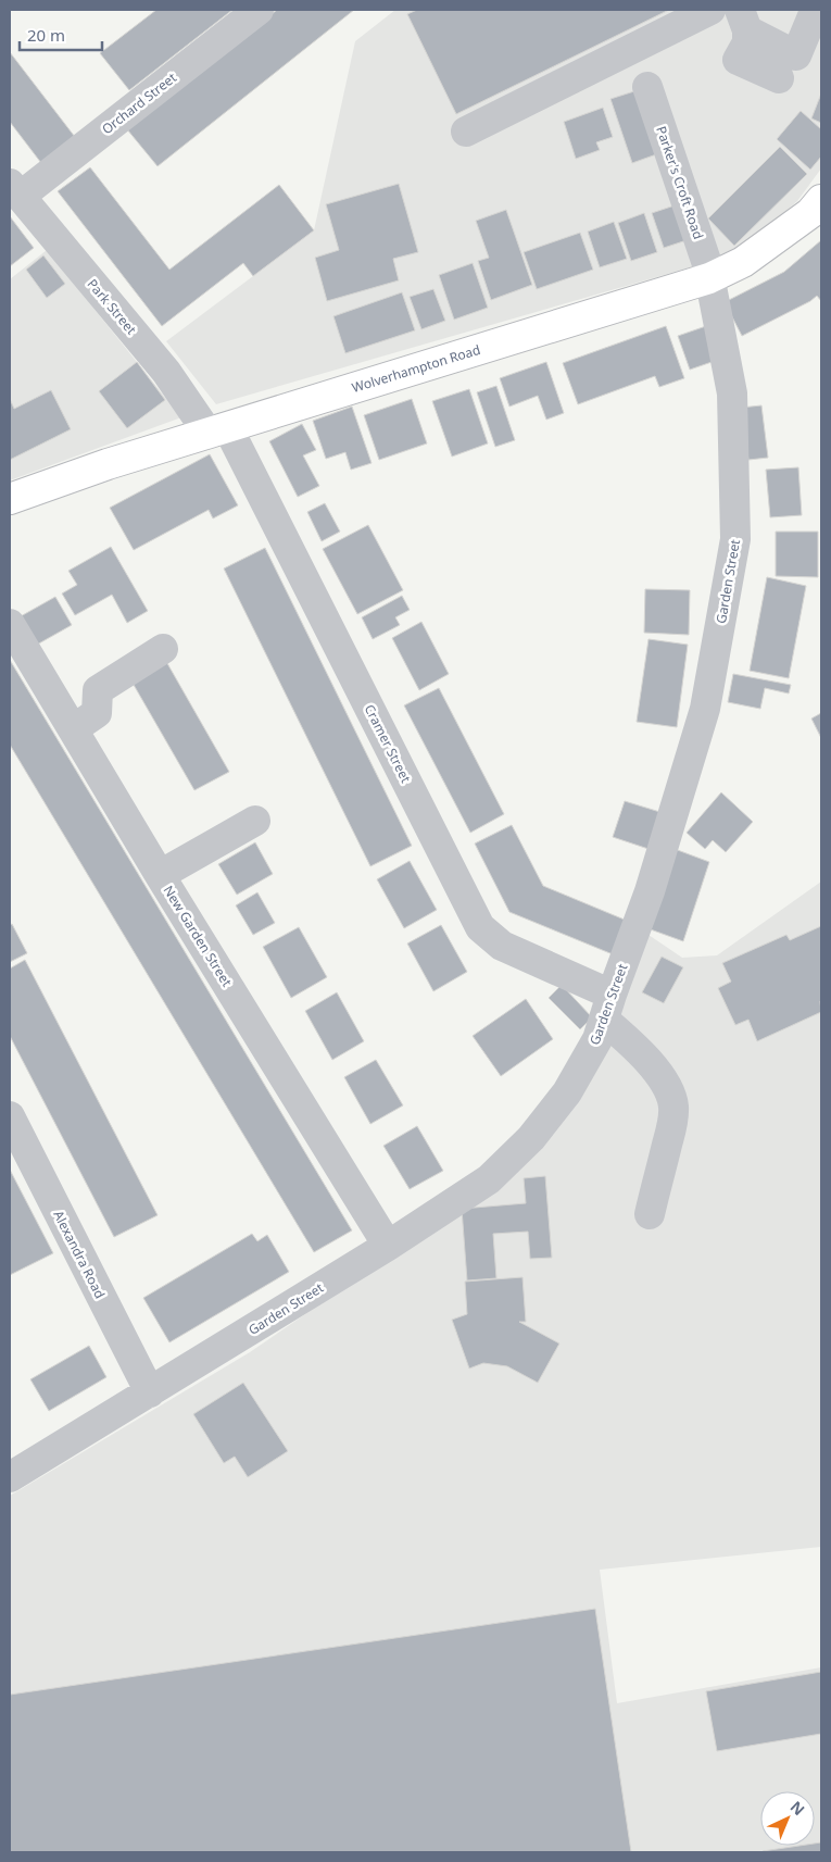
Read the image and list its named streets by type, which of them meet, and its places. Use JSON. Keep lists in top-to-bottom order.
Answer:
{
  "streets": {
    "highway": ["Wolverhampton Road"],
    "street": [
      "Orchard Street",
      "Parker's Croft Road",
      "Park Street",
      "Garden Street",
      "Cramer Street",
      "New Garden Street",
      "Alexandra Road"
    ]
  },
  "crossings": [
    ["Orchard Street", "Park Street"],
    ["Parker's Croft Road", "Wolverhampton Road"],
    ["Parker's Croft Road", "Garden Street"],
    ["Park Street", "Wolverhampton Road"],
    ["Park Street", "Cramer Street"],
    ["Wolverhampton Road", "Garden Street"],
    ["Wolverhampton Road", "Cramer Street"],
    ["Garden Street", "Cramer Street"],
    ["Garden Street", "New Garden Street"],
    ["Garden Street", "Alexandra Road"]
  ],
  "scale_bar": "20 m",
  "north": "top right"
}
